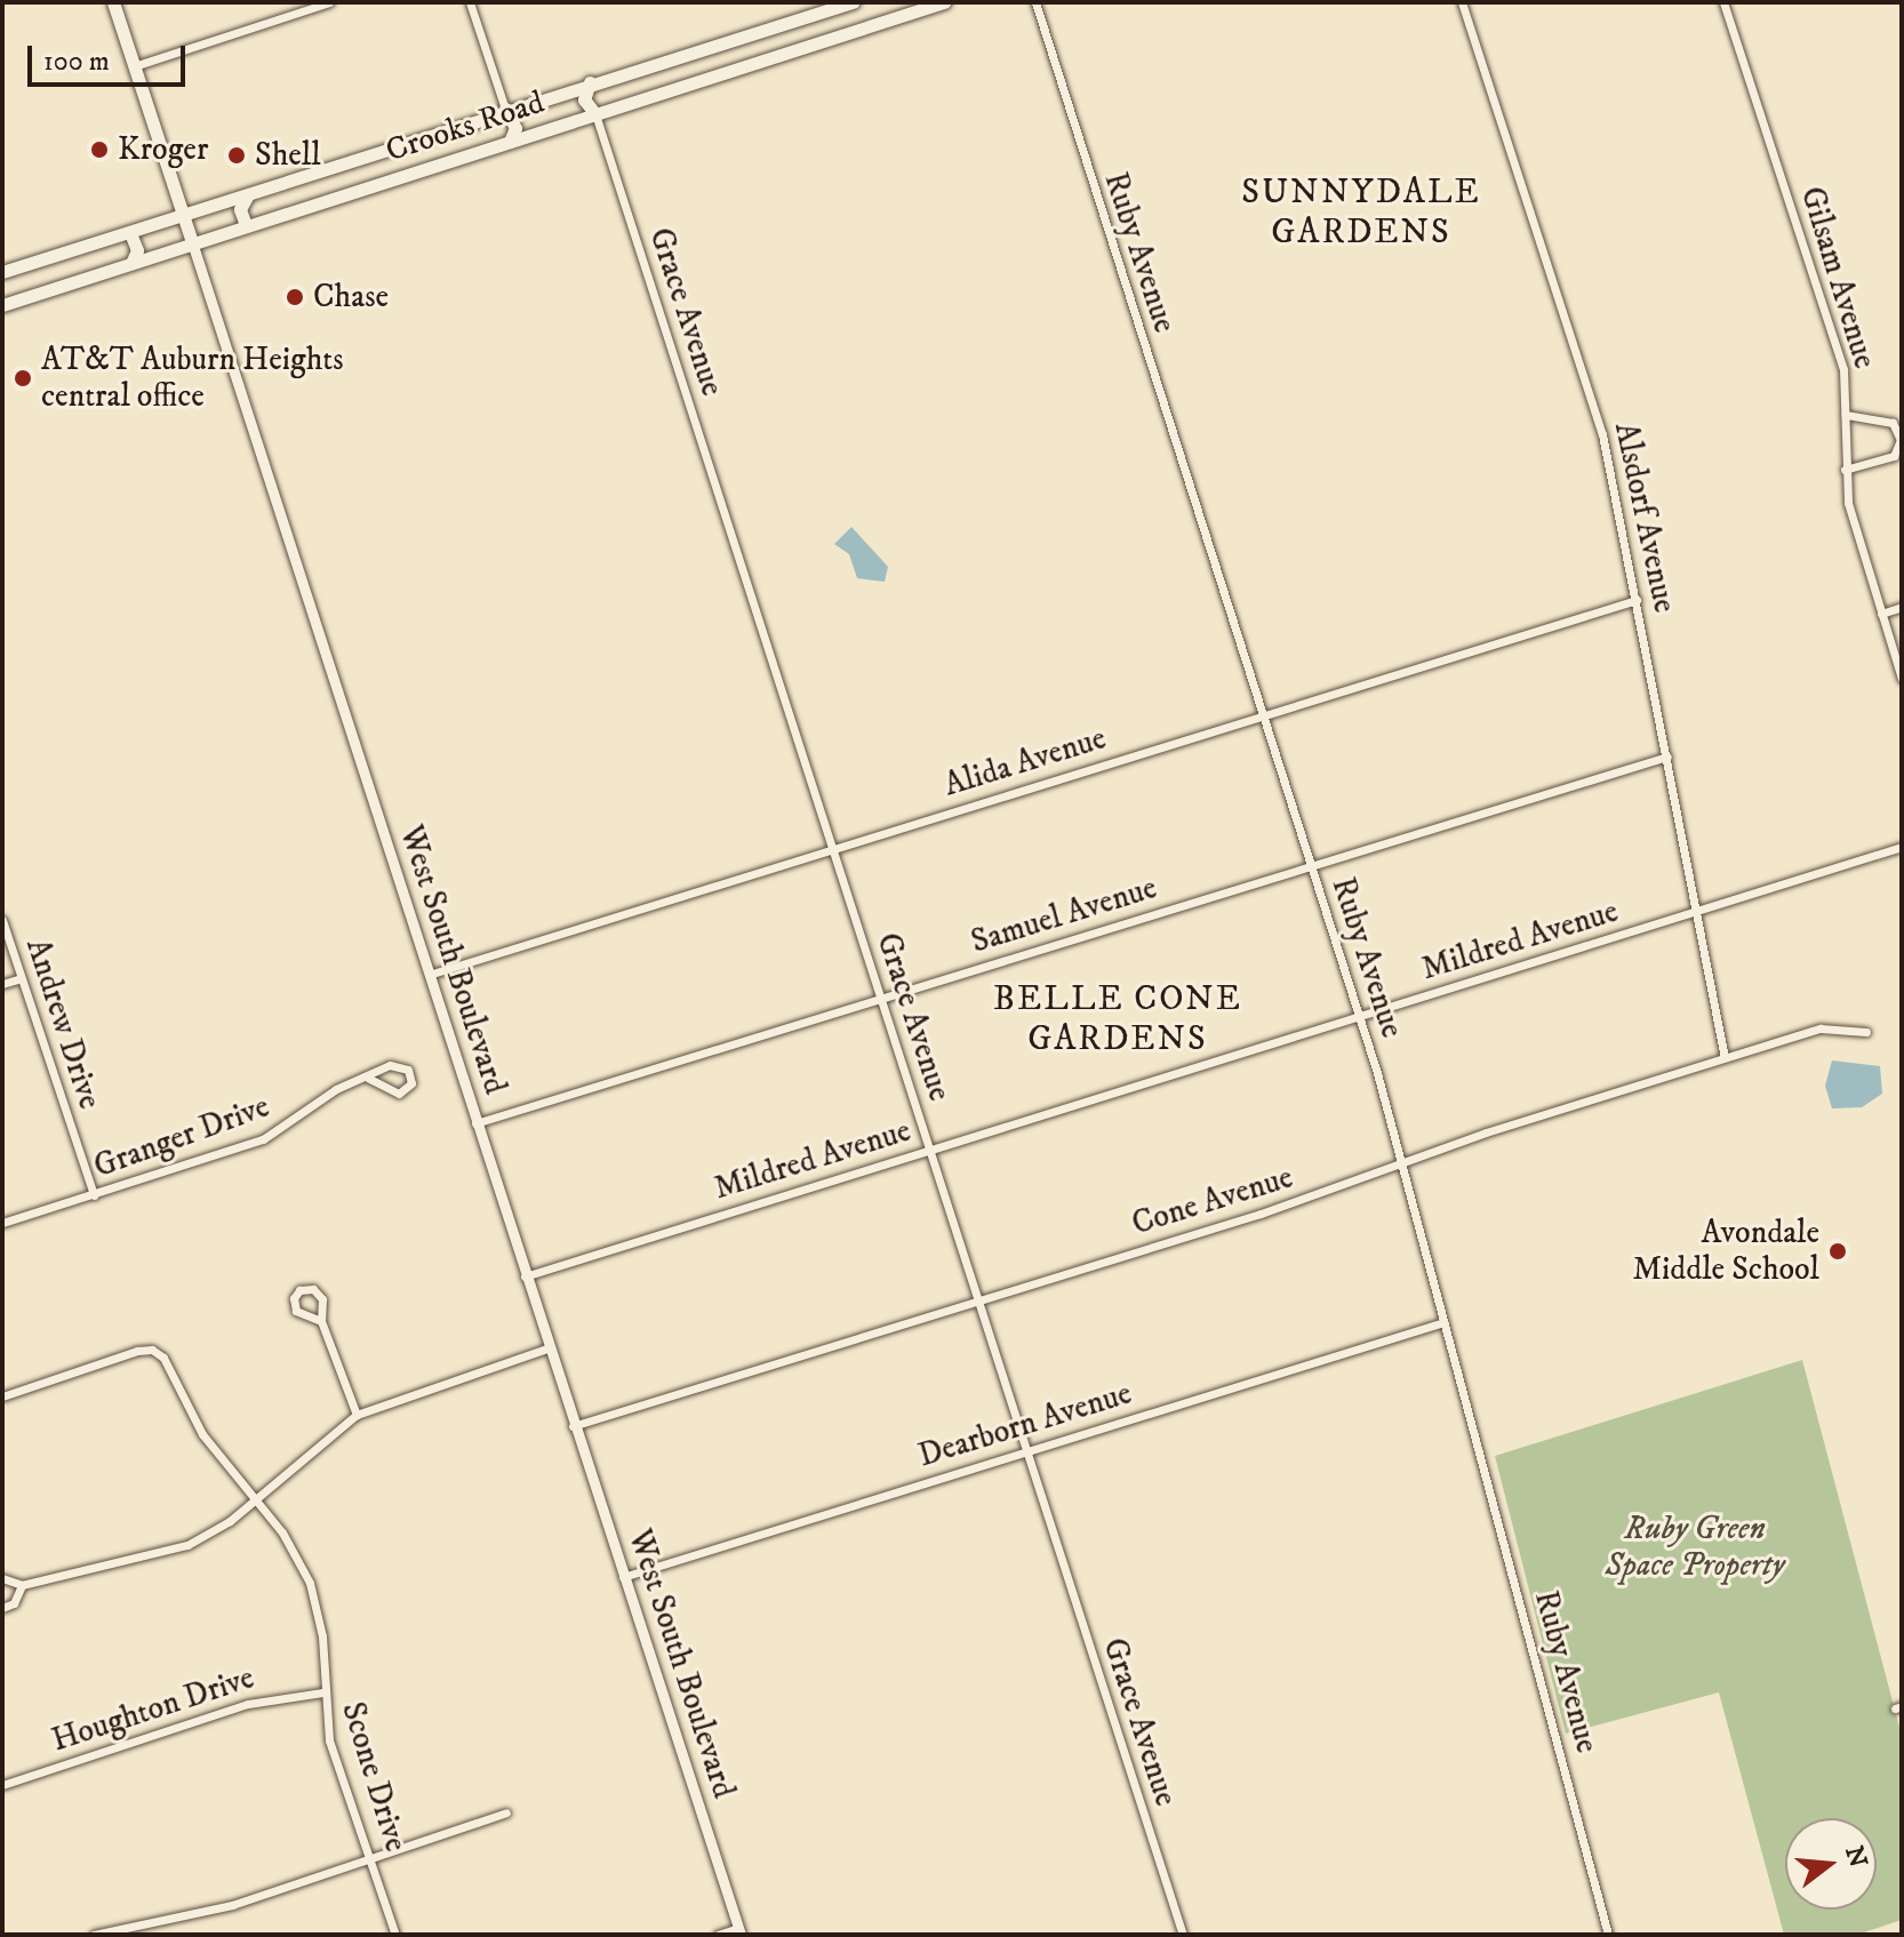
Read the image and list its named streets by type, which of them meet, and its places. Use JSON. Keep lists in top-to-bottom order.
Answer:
{
  "streets": {
    "main road": ["Crooks Road", "West South Boulevard"],
    "street": [
      "Ruby Avenue",
      "Gilsam Avenue",
      "Grace Avenue",
      "Alsdorf Avenue",
      "Alida Avenue",
      "Samuel Avenue",
      "Mildred Avenue",
      "Andrew Drive",
      "Granger Drive",
      "Cone Avenue",
      "Dearborn Avenue",
      "Houghton Drive",
      "Scone Drive"
    ]
  },
  "crossings": [
    ["Crooks Road", "Grace Avenue"],
    ["Crooks Road", "West South Boulevard"],
    ["Ruby Avenue", "Alida Avenue"],
    ["Ruby Avenue", "Samuel Avenue"],
    ["Ruby Avenue", "Mildred Avenue"],
    ["Ruby Avenue", "Cone Avenue"],
    ["Ruby Avenue", "Dearborn Avenue"],
    ["Grace Avenue", "Alida Avenue"],
    ["Grace Avenue", "Samuel Avenue"],
    ["Grace Avenue", "Mildred Avenue"],
    ["Grace Avenue", "Cone Avenue"],
    ["Grace Avenue", "Dearborn Avenue"],
    ["Alsdorf Avenue", "Alida Avenue"],
    ["Alsdorf Avenue", "Samuel Avenue"],
    ["Alsdorf Avenue", "Mildred Avenue"],
    ["Alsdorf Avenue", "Cone Avenue"],
    ["Alida Avenue", "West South Boulevard"],
    ["Samuel Avenue", "West South Boulevard"],
    ["Mildred Avenue", "West South Boulevard"],
    ["West South Boulevard", "Cone Avenue"],
    ["West South Boulevard", "Dearborn Avenue"],
    ["Andrew Drive", "Granger Drive"],
    ["Houghton Drive", "Scone Drive"]
  ],
  "districts": ["SUNNYDALE GARDENS", "BELLE CONE GARDENS"],
  "parks": ["Ruby Green Space Property"],
  "places": [
    "Kroger",
    "Shell",
    "Chase",
    "AT&T Auburn Heights central office",
    "Avondale Middle School"
  ],
  "scale_bar": "100 m",
  "north": "right"
}
